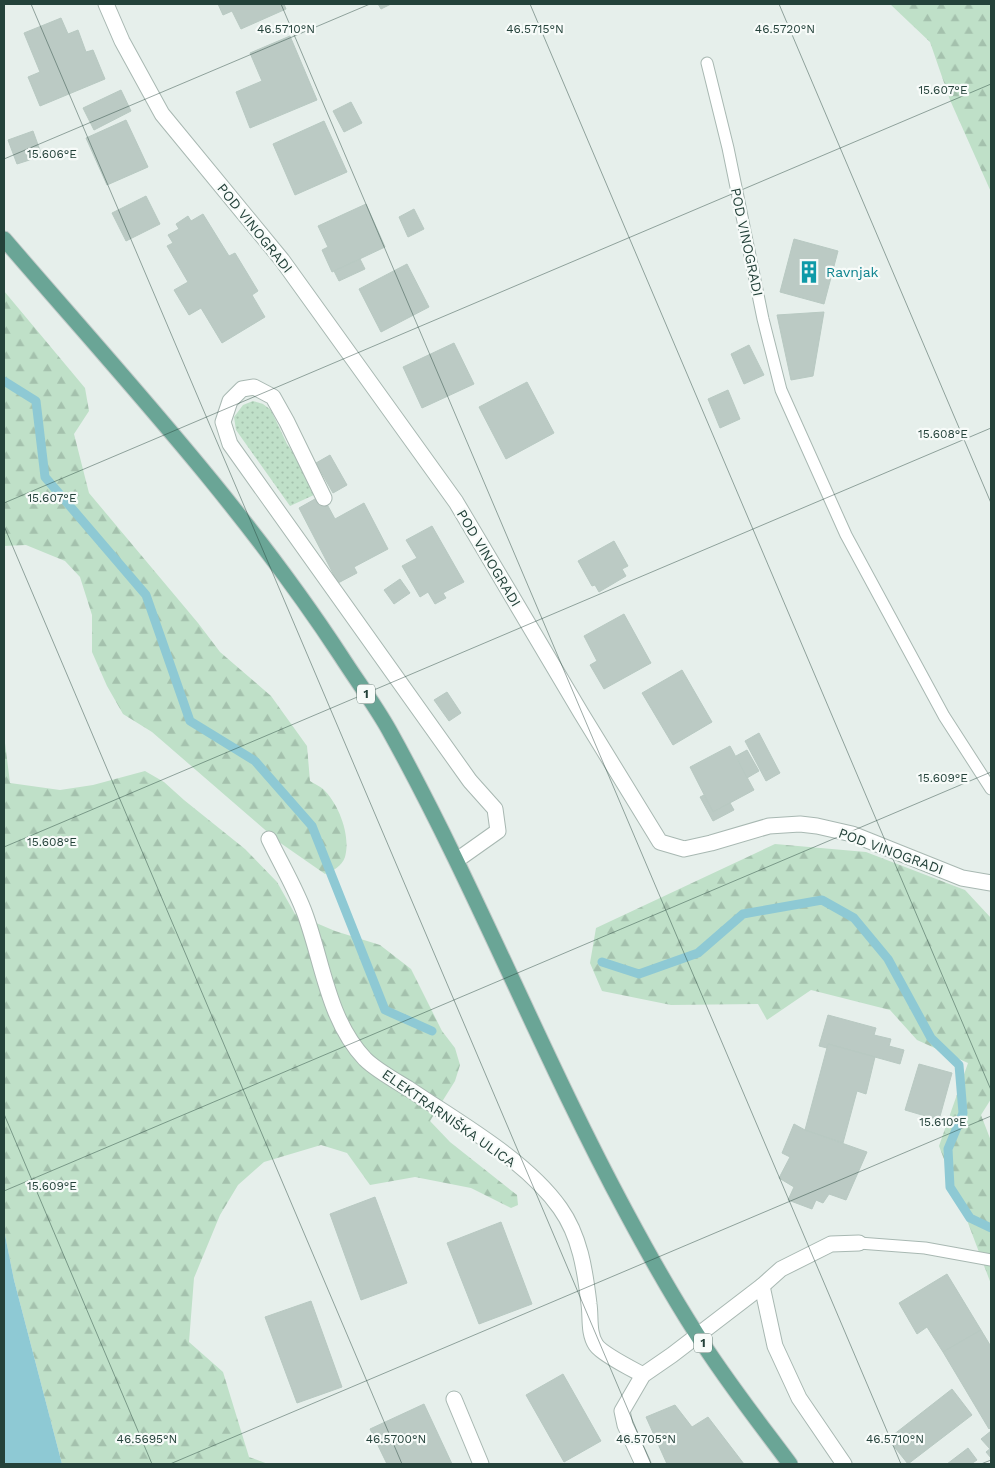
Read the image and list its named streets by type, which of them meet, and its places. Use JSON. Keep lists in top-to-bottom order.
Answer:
{
  "streets": {
    "main road": ["1"],
    "street": ["POD VINOGRADI", "ELEKTRARNIŠKA ULICA"]
  },
  "places": {
    "building": ["Ravnjak"]
  },
  "coordinates": [
    "46.5710°N",
    "46.5715°N",
    "46.5720°N",
    "15.607°E",
    "15.606°E",
    "15.608°E",
    "15.609°E",
    "15.610°E",
    "46.5695°N",
    "46.5700°N",
    "46.5705°N"
  ]
}
